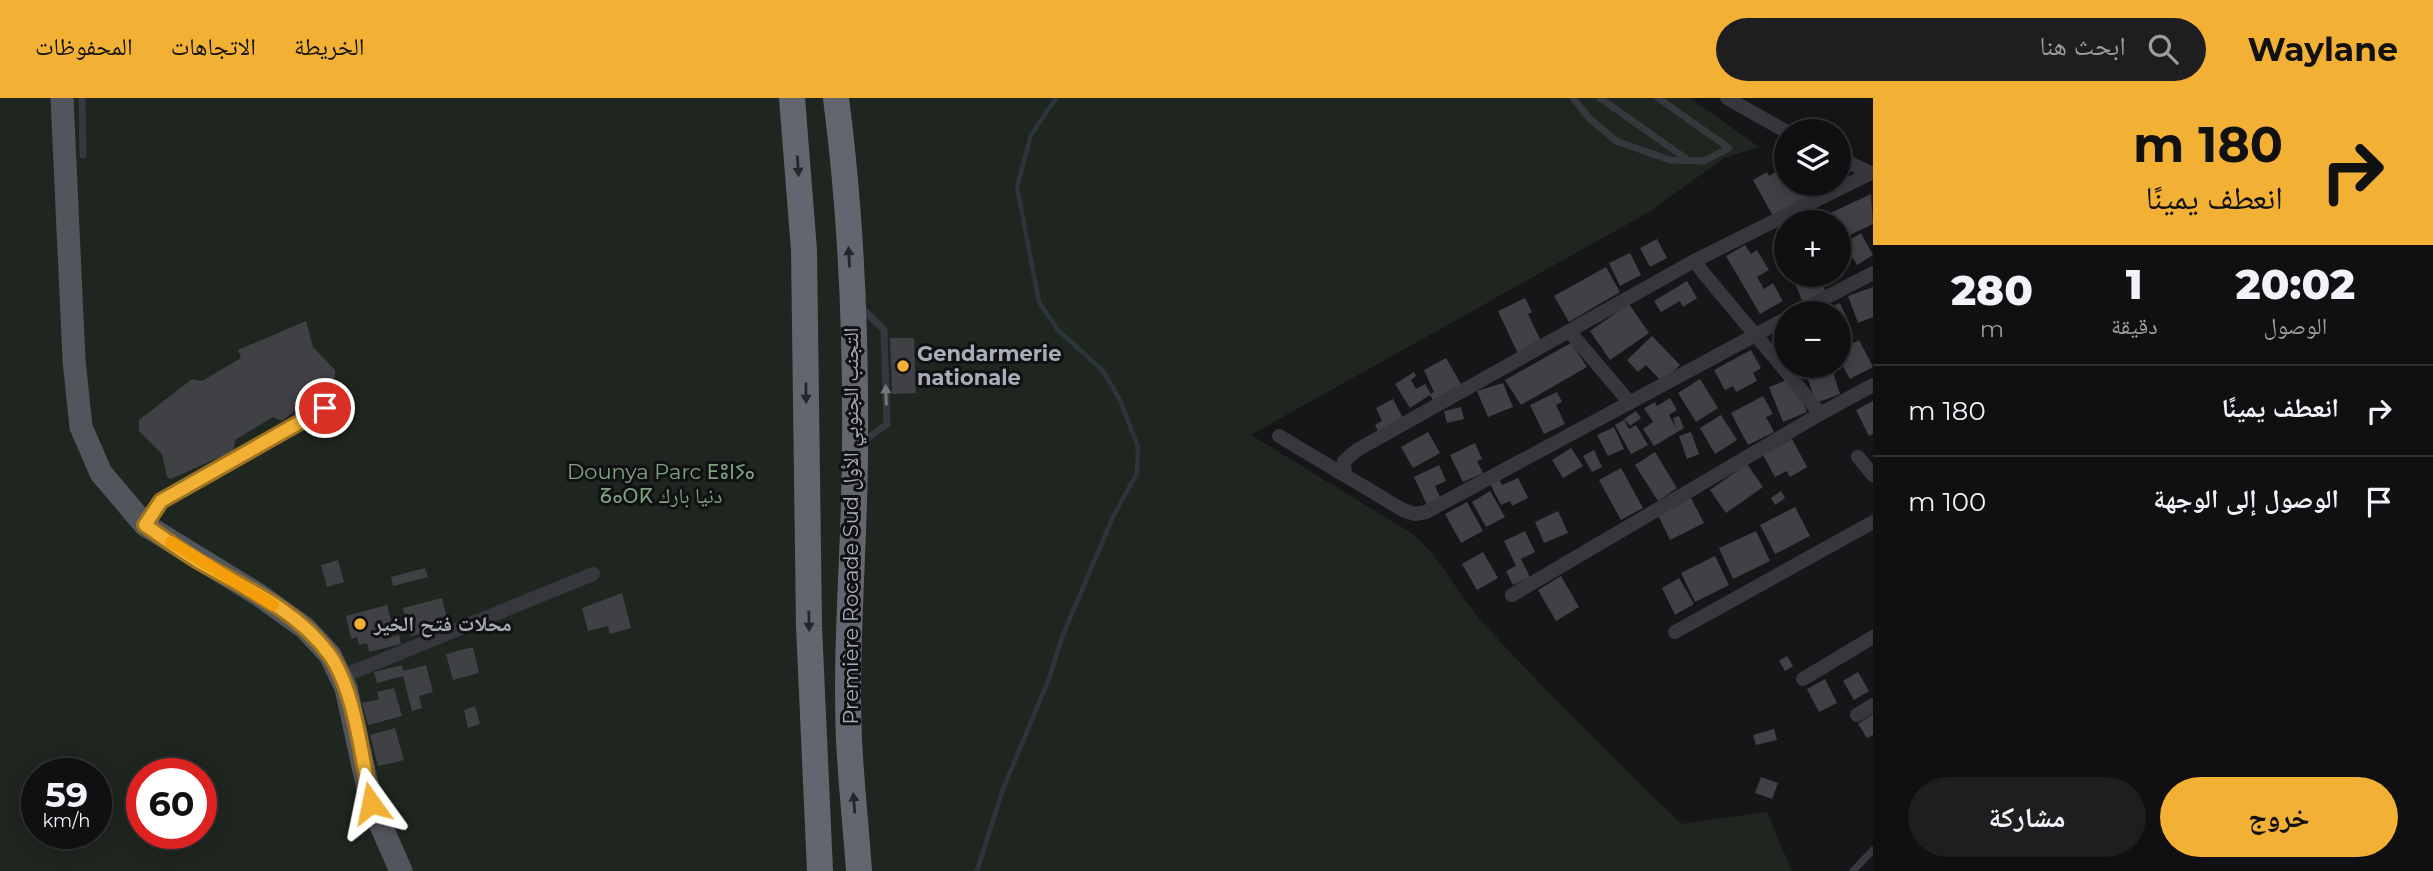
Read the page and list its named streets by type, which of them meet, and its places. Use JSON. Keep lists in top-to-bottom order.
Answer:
{
  "streets": {
    "highway": ["Première Rocade Sud التجنب الجنوبي الأول"]
  },
  "parks": ["Dounya Parc ⴹⵓⵏⵢⴰ ⵒⴰⵔⴽ دنيا بارك"],
  "places": ["Gendarmerie nationale", "محلات فتح الخير"],
  "page": {
    "header": "Waylane",
    "search": "ابحث هنا",
    "nav": ["الخريطة", "الاتجاهات", "المحفوظات"],
    "turn": ["180 m", "انعطف يمينًا"],
    "map_buttons": ["+", "−"],
    "eta": [
      "20:02",
      "الوصول",
      "1",
      "دقيقة",
      "280",
      "m"
    ],
    "list": [
      {
        "name": "انعطف يمينًا",
        "value": "180 m"
      },
      {
        "name": "الوصول إلى الوجهة",
        "value": "100 m"
      }
    ],
    "speed": "59 km/h",
    "limit": "60",
    "buttons": ["خروج", "مشاركة"]
  }
}
